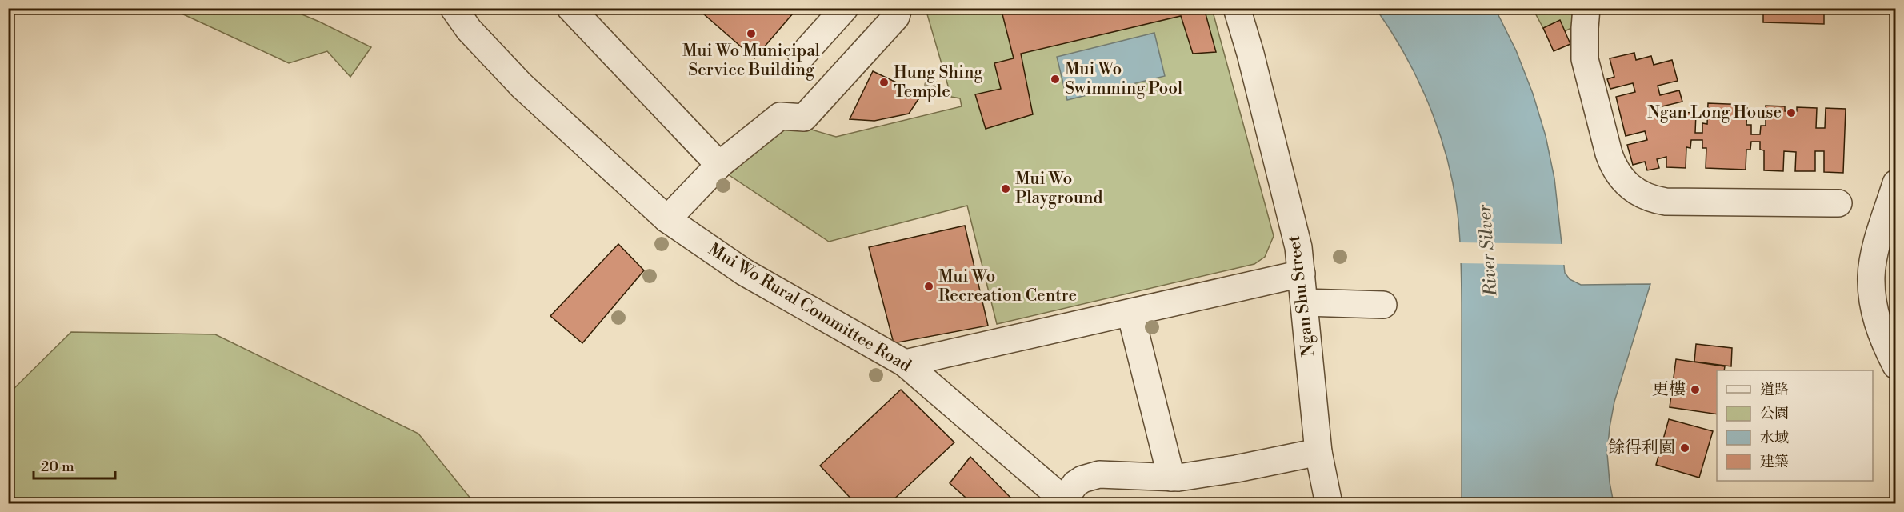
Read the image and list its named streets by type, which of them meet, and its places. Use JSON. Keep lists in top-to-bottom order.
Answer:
{
  "streets": {
    "street": ["Ngan Shu Street", "Mui Wo Rural Committee Road"]
  },
  "water": ["River Silver"],
  "places": [
    "Mui Wo Municipal Service Building",
    "Mui Wo Swimming Pool",
    "Hung Shing Temple",
    "Ngan Long House",
    "Mui Wo Playground",
    "Mui Wo Recreation Centre",
    "更樓",
    "餘得利園"
  ],
  "legend": [
    "道路",
    "公園",
    "水域",
    "建築"
  ],
  "scale_bar": "20 m"
}
